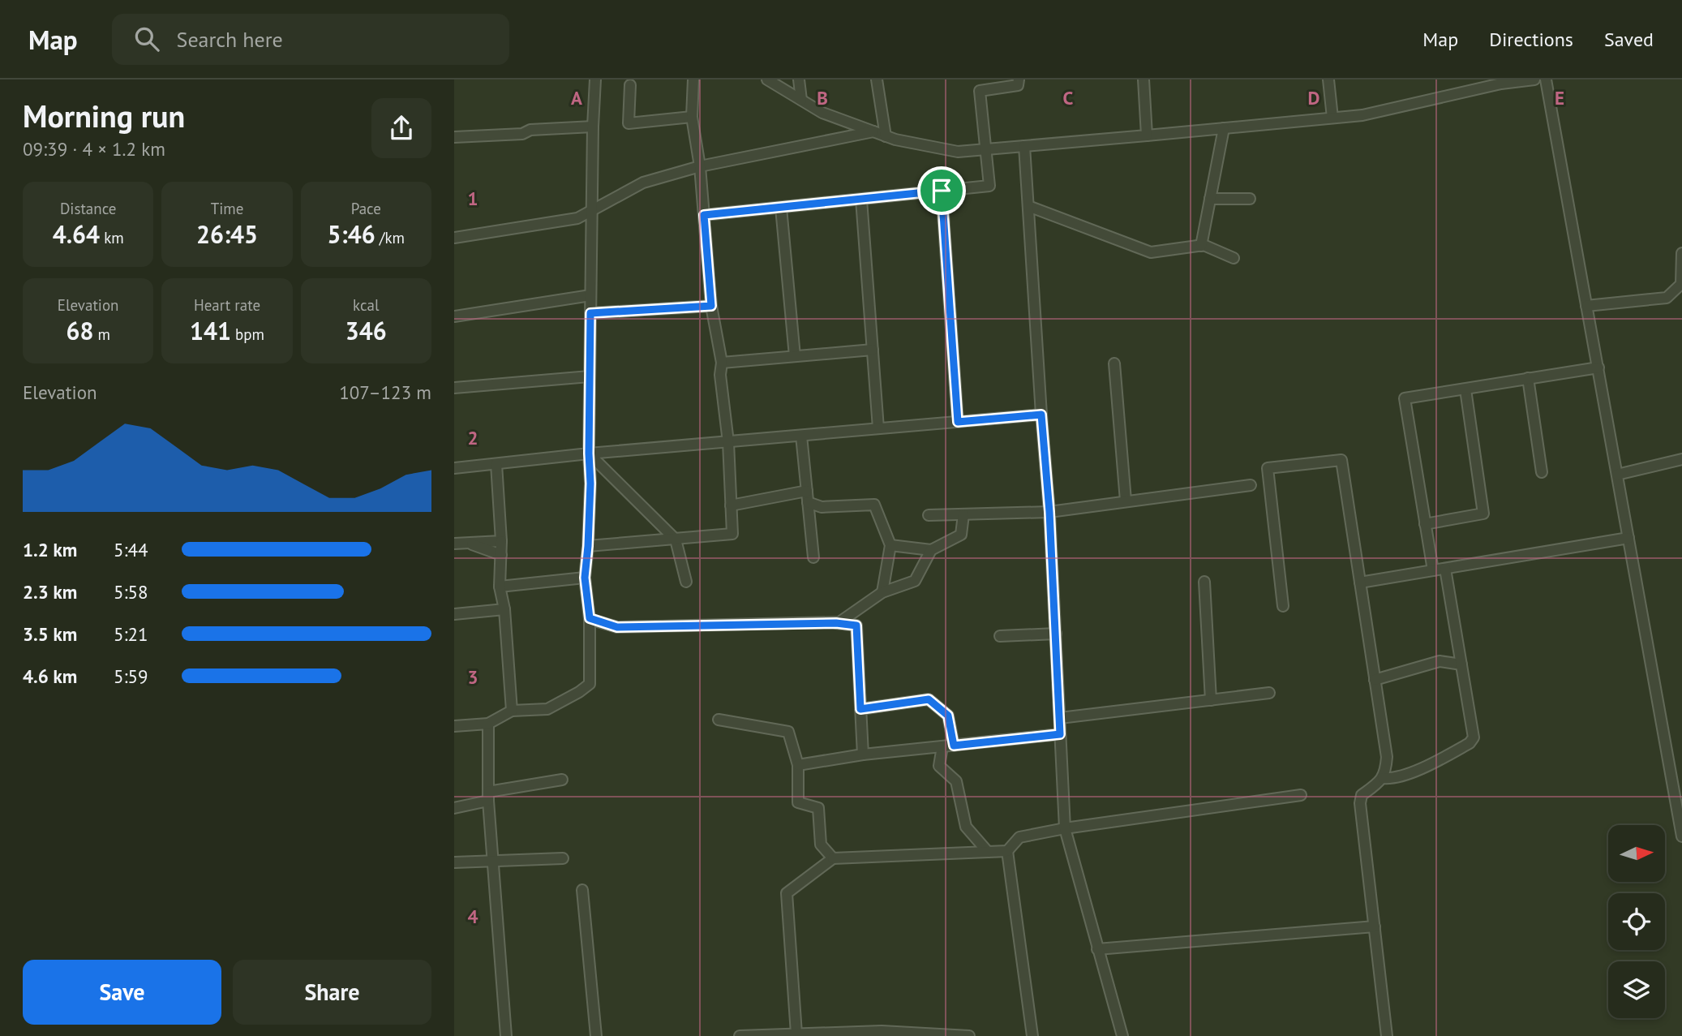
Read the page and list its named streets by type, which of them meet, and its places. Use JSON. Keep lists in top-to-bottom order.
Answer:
{
  "north": "right",
  "page": {
    "header": "Map",
    "search": "Search here",
    "nav": ["Map", "Directions", "Saved"],
    "heading": ["Morning run", "09:39 · 4 × 1.2 km"],
    "stats": [
      ["Distance", "4.64 km"],
      ["Time", "26:45"],
      ["Pace", "5:46 /km"],
      ["Elevation", "68 m"],
      ["Heart rate", "141 bpm"],
      ["kcal", "346"]
    ],
    "chart": ["Elevation", "107–123 m"],
    "list": [
      {
        "name": "1.2 km",
        "note": "5:44"
      },
      {
        "name": "2.3 km",
        "note": "5:58"
      },
      {
        "name": "3.5 km",
        "note": "5:21"
      },
      {
        "name": "4.6 km",
        "note": "5:59"
      }
    ],
    "buttons": ["Save", "Share"]
  },
  "grid": {
    "columns": [
      "A",
      "B",
      "C",
      "D",
      "E"
    ],
    "rows": [
      "1",
      "2",
      "3",
      "4"
    ]
  }
}
